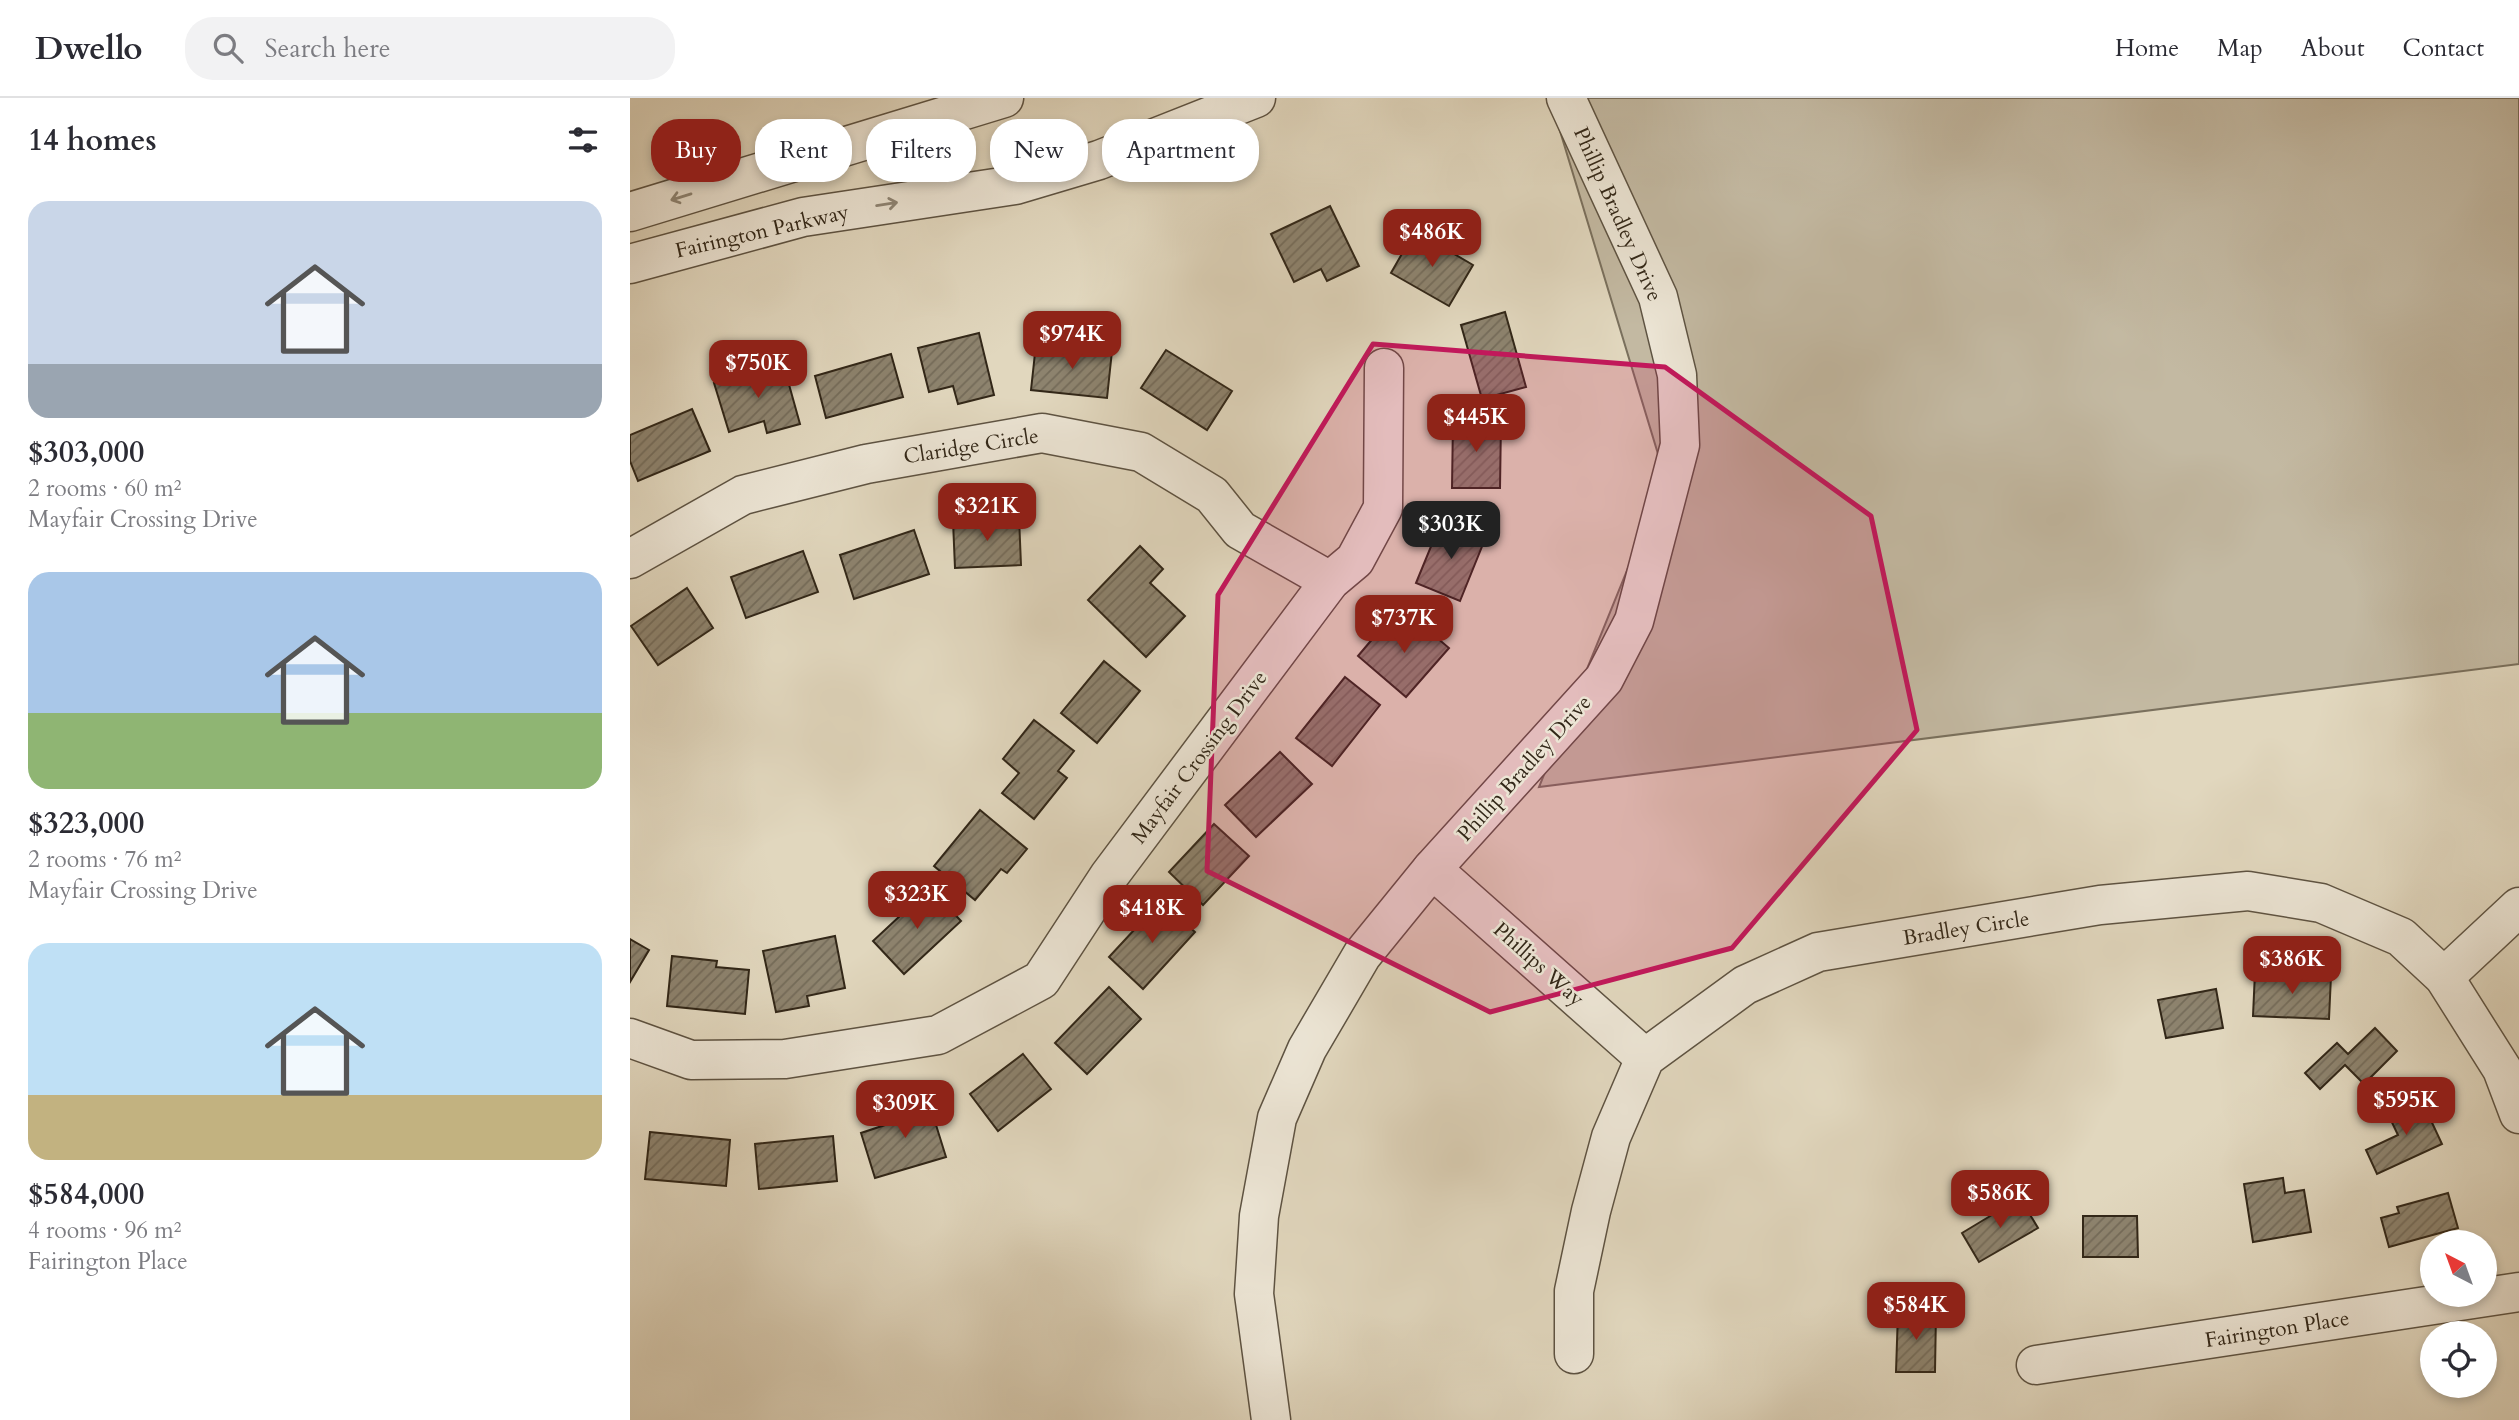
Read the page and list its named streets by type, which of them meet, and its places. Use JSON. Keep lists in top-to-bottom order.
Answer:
{
  "streets": {
    "street": [
      "Phillip Bradley Drive",
      "Fairington Parkway",
      "Claridge Circle",
      "Mayfair Crossing Drive",
      "Bradley Circle",
      "Phillips Way",
      "Fairington Place"
    ]
  },
  "crossings": [
    ["Phillip Bradley Drive", "Phillips Way"],
    ["Claridge Circle", "Mayfair Crossing Drive"],
    ["Bradley Circle", "Phillips Way"]
  ],
  "north": "top left",
  "page": {
    "header": "Dwello",
    "search": "Search here",
    "nav": [
      "Home",
      "Map",
      "About",
      "Contact"
    ],
    "heading": "14 homes",
    "chip": [
      "Buy",
      "Rent",
      "Filters",
      "New",
      "Apartment"
    ],
    "list": [
      {
        "name": "$303,000",
        "note": "2 rooms · 60 m² · Mayfair Crossing Drive"
      },
      {
        "name": "$323,000",
        "note": "2 rooms · 76 m² · Mayfair Crossing Drive"
      },
      {
        "name": "$584,000",
        "note": "4 rooms · 96 m² · Fairington Place"
      }
    ],
    "price": [
      "$486K",
      "$974K",
      "$750K",
      "$445K",
      "$321K",
      "$303K",
      "$737K",
      "$323K",
      "$418K",
      "$386K",
      "$595K",
      "$309K",
      "$586K",
      "$584K"
    ]
  }
}
